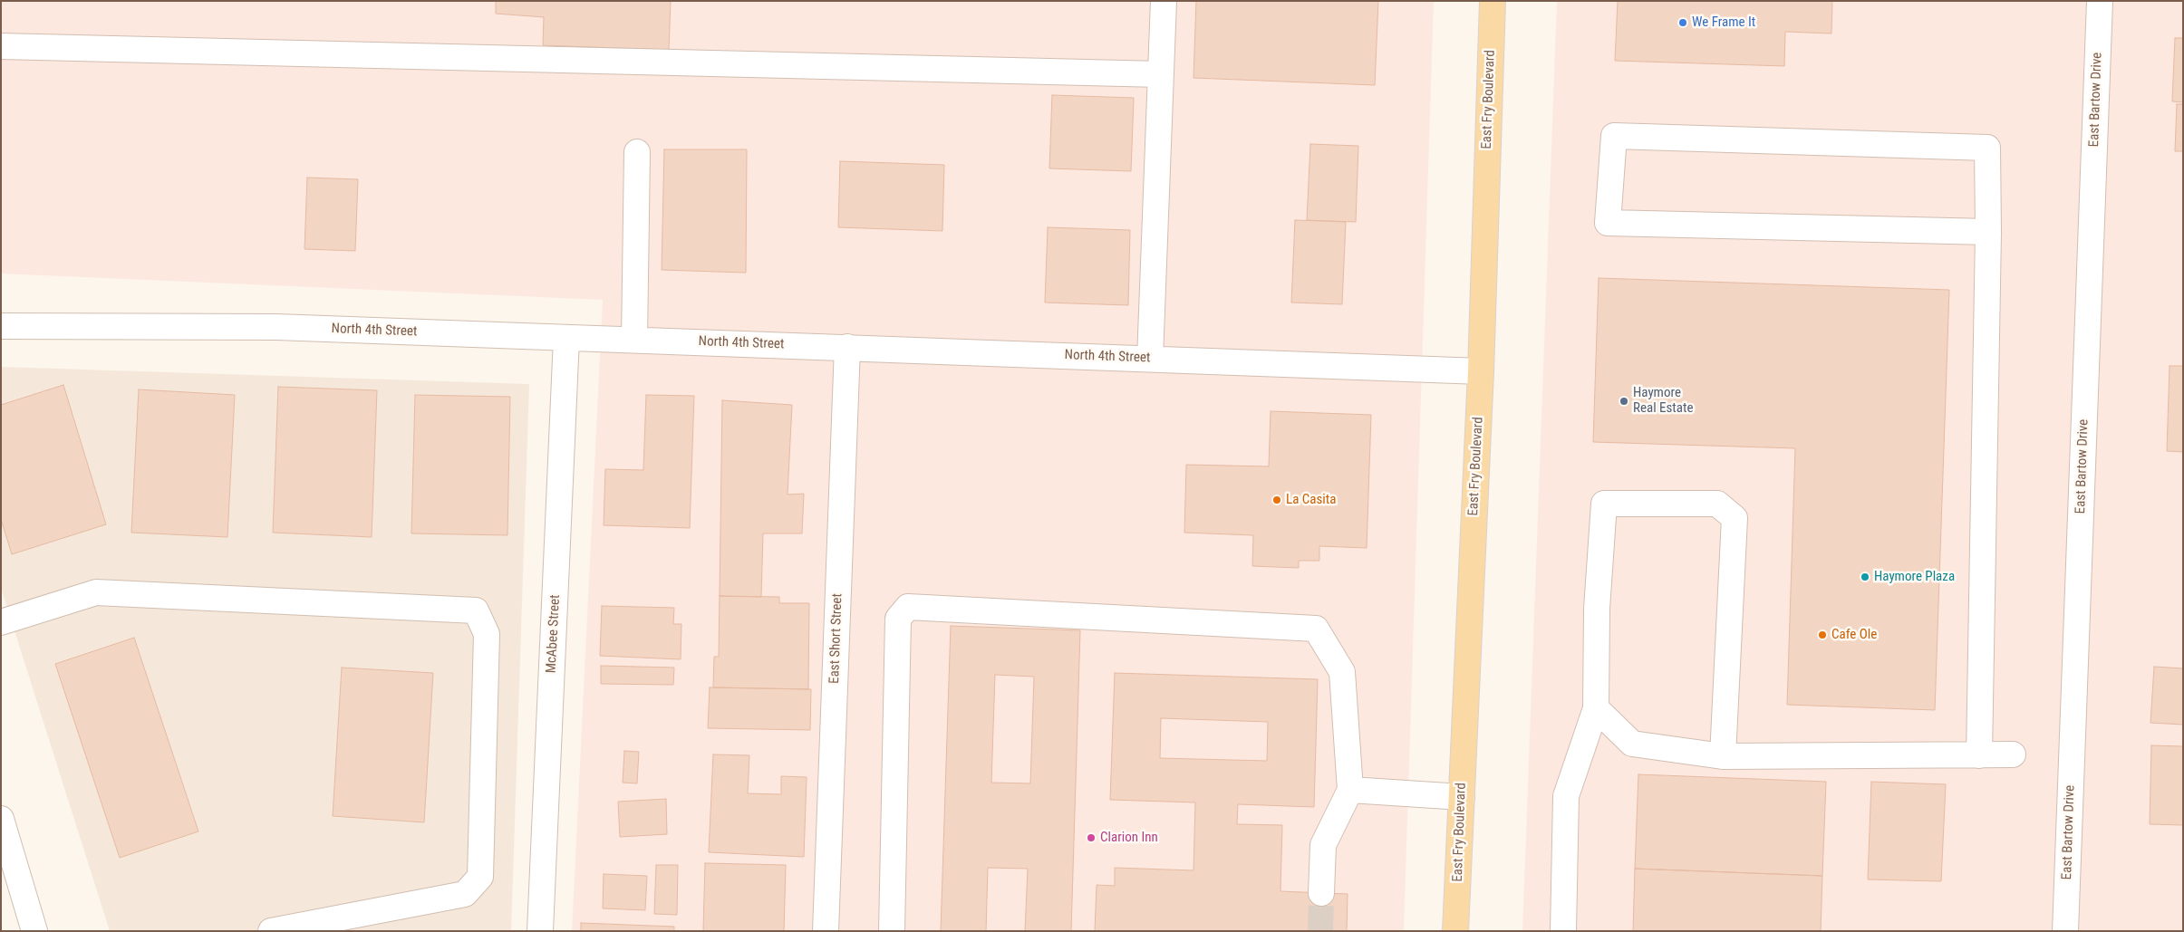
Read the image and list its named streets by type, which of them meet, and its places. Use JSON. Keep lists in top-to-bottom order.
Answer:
{
  "streets": {
    "main road": ["East Fry Boulevard"],
    "street": [
      "East Bartow Drive",
      "North 4th Street",
      "McAbee Street",
      "East Short Street"
    ]
  },
  "crossings": [
    ["East Fry Boulevard", "North 4th Street"],
    ["North 4th Street", "McAbee Street"],
    ["North 4th Street", "East Short Street"]
  ],
  "places": [
    "We Frame It",
    "Haymore Real Estate",
    "La Casita",
    "Haymore Plaza",
    "Cafe Ole",
    "Clarion Inn"
  ]
}
